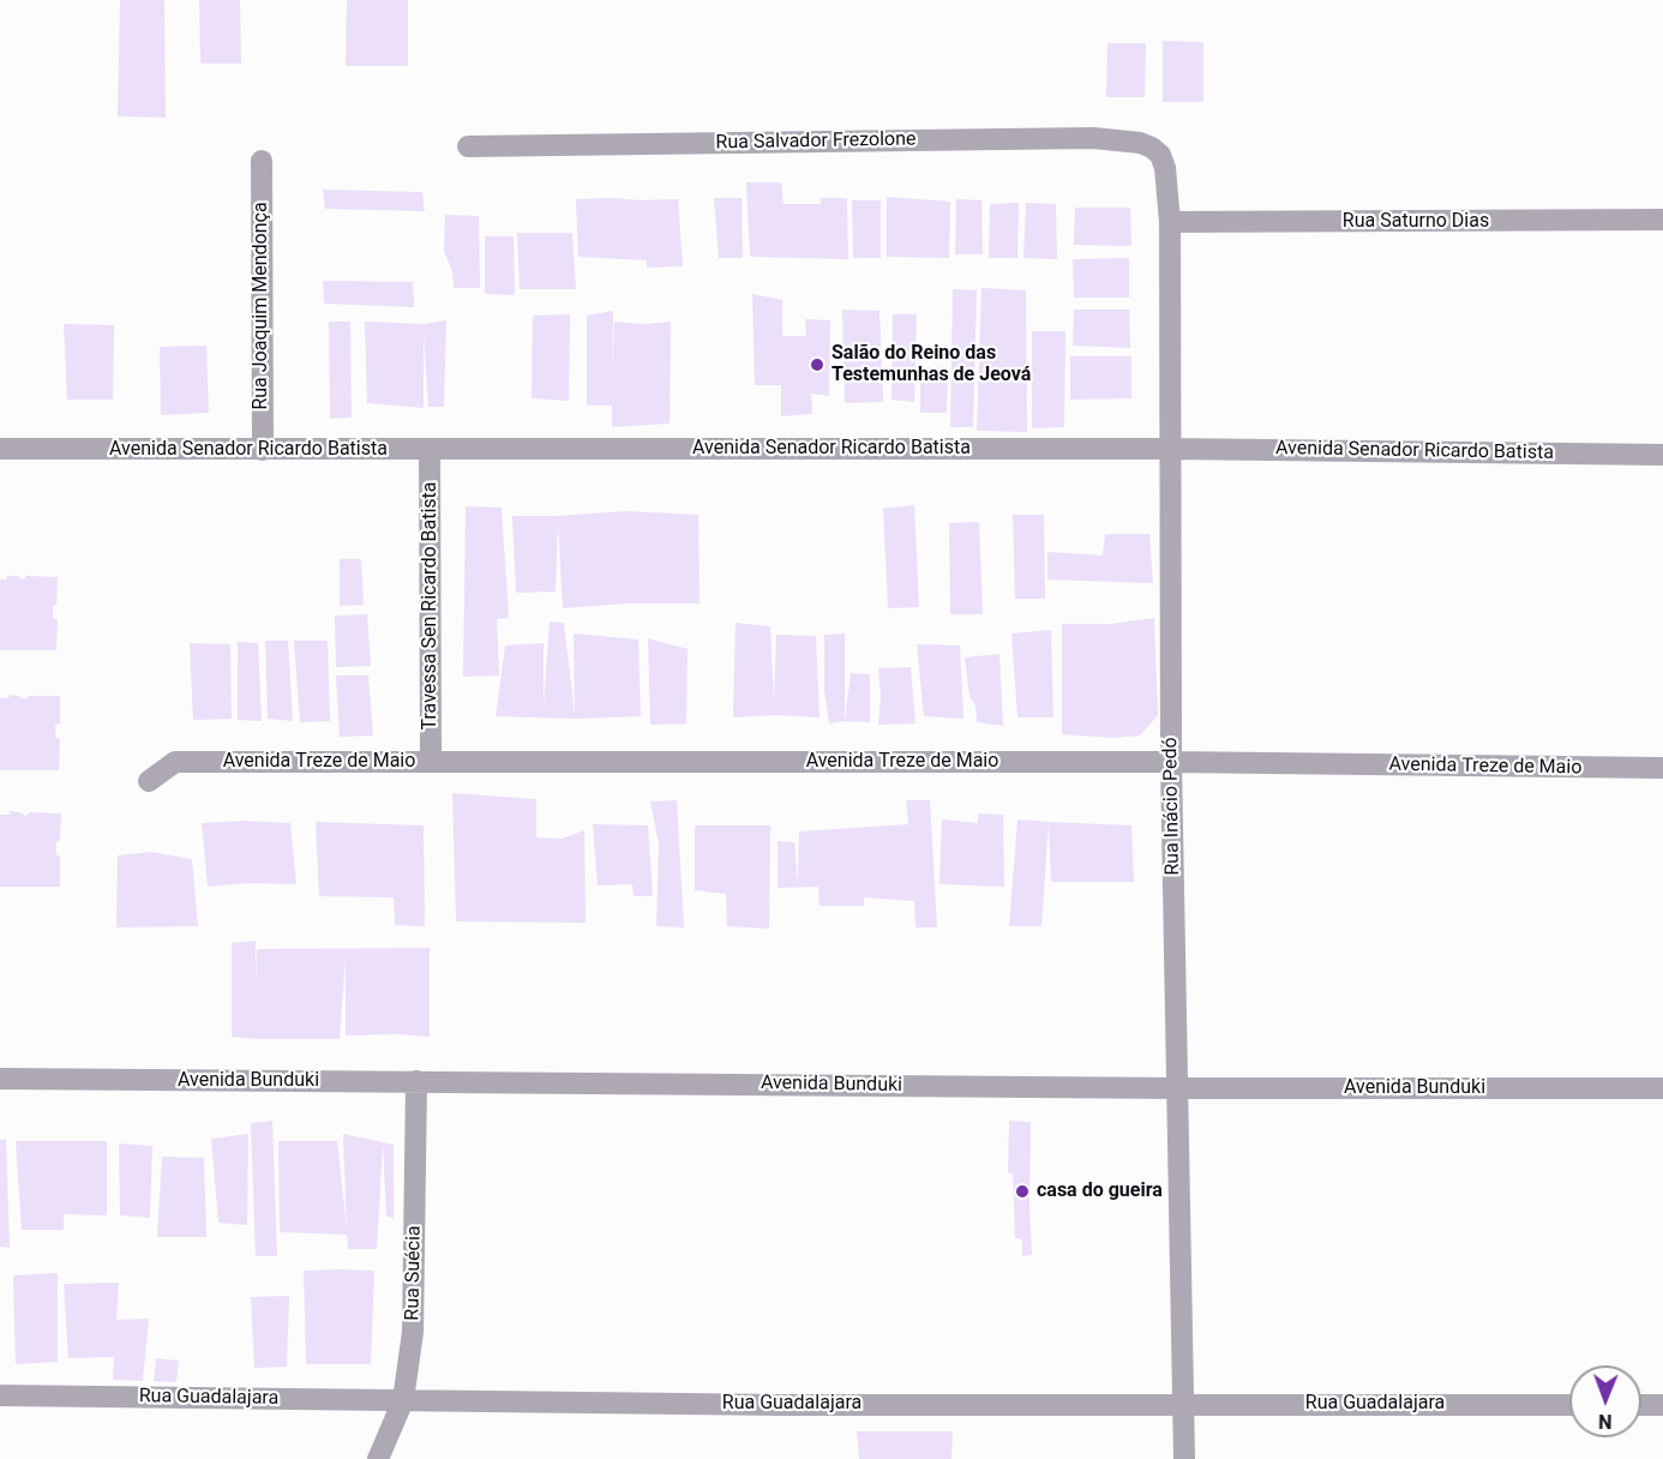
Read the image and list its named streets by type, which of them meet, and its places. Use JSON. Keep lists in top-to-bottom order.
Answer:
{
  "streets": {
    "street": [
      "Rua Salvador Frezolone",
      "Rua Saturno Dias",
      "Rua Joaquim Mendonça",
      "Avenida Senador Ricardo Batista",
      "Travessa Sen Ricardo Batista",
      "Avenida Treze de Maio",
      "Rua Inácio Pedó",
      "Avenida Bunduki",
      "Rua Suécia",
      "Rua Guadalajara"
    ]
  },
  "crossings": [
    ["Rua Salvador Frezolone", "Rua Inácio Pedó"],
    ["Rua Saturno Dias", "Rua Inácio Pedó"],
    ["Rua Joaquim Mendonça", "Avenida Senador Ricardo Batista"],
    ["Avenida Senador Ricardo Batista", "Travessa Sen Ricardo Batista"],
    ["Avenida Senador Ricardo Batista", "Rua Inácio Pedó"],
    ["Travessa Sen Ricardo Batista", "Avenida Treze de Maio"],
    ["Avenida Treze de Maio", "Rua Inácio Pedó"],
    ["Rua Inácio Pedó", "Avenida Bunduki"],
    ["Rua Inácio Pedó", "Rua Guadalajara"],
    ["Avenida Bunduki", "Rua Suécia"],
    ["Rua Suécia", "Rua Guadalajara"]
  ],
  "places": ["Salão do Reino das Testemunhas de Jeová", "casa do gueira"],
  "north": "bottom"
}
